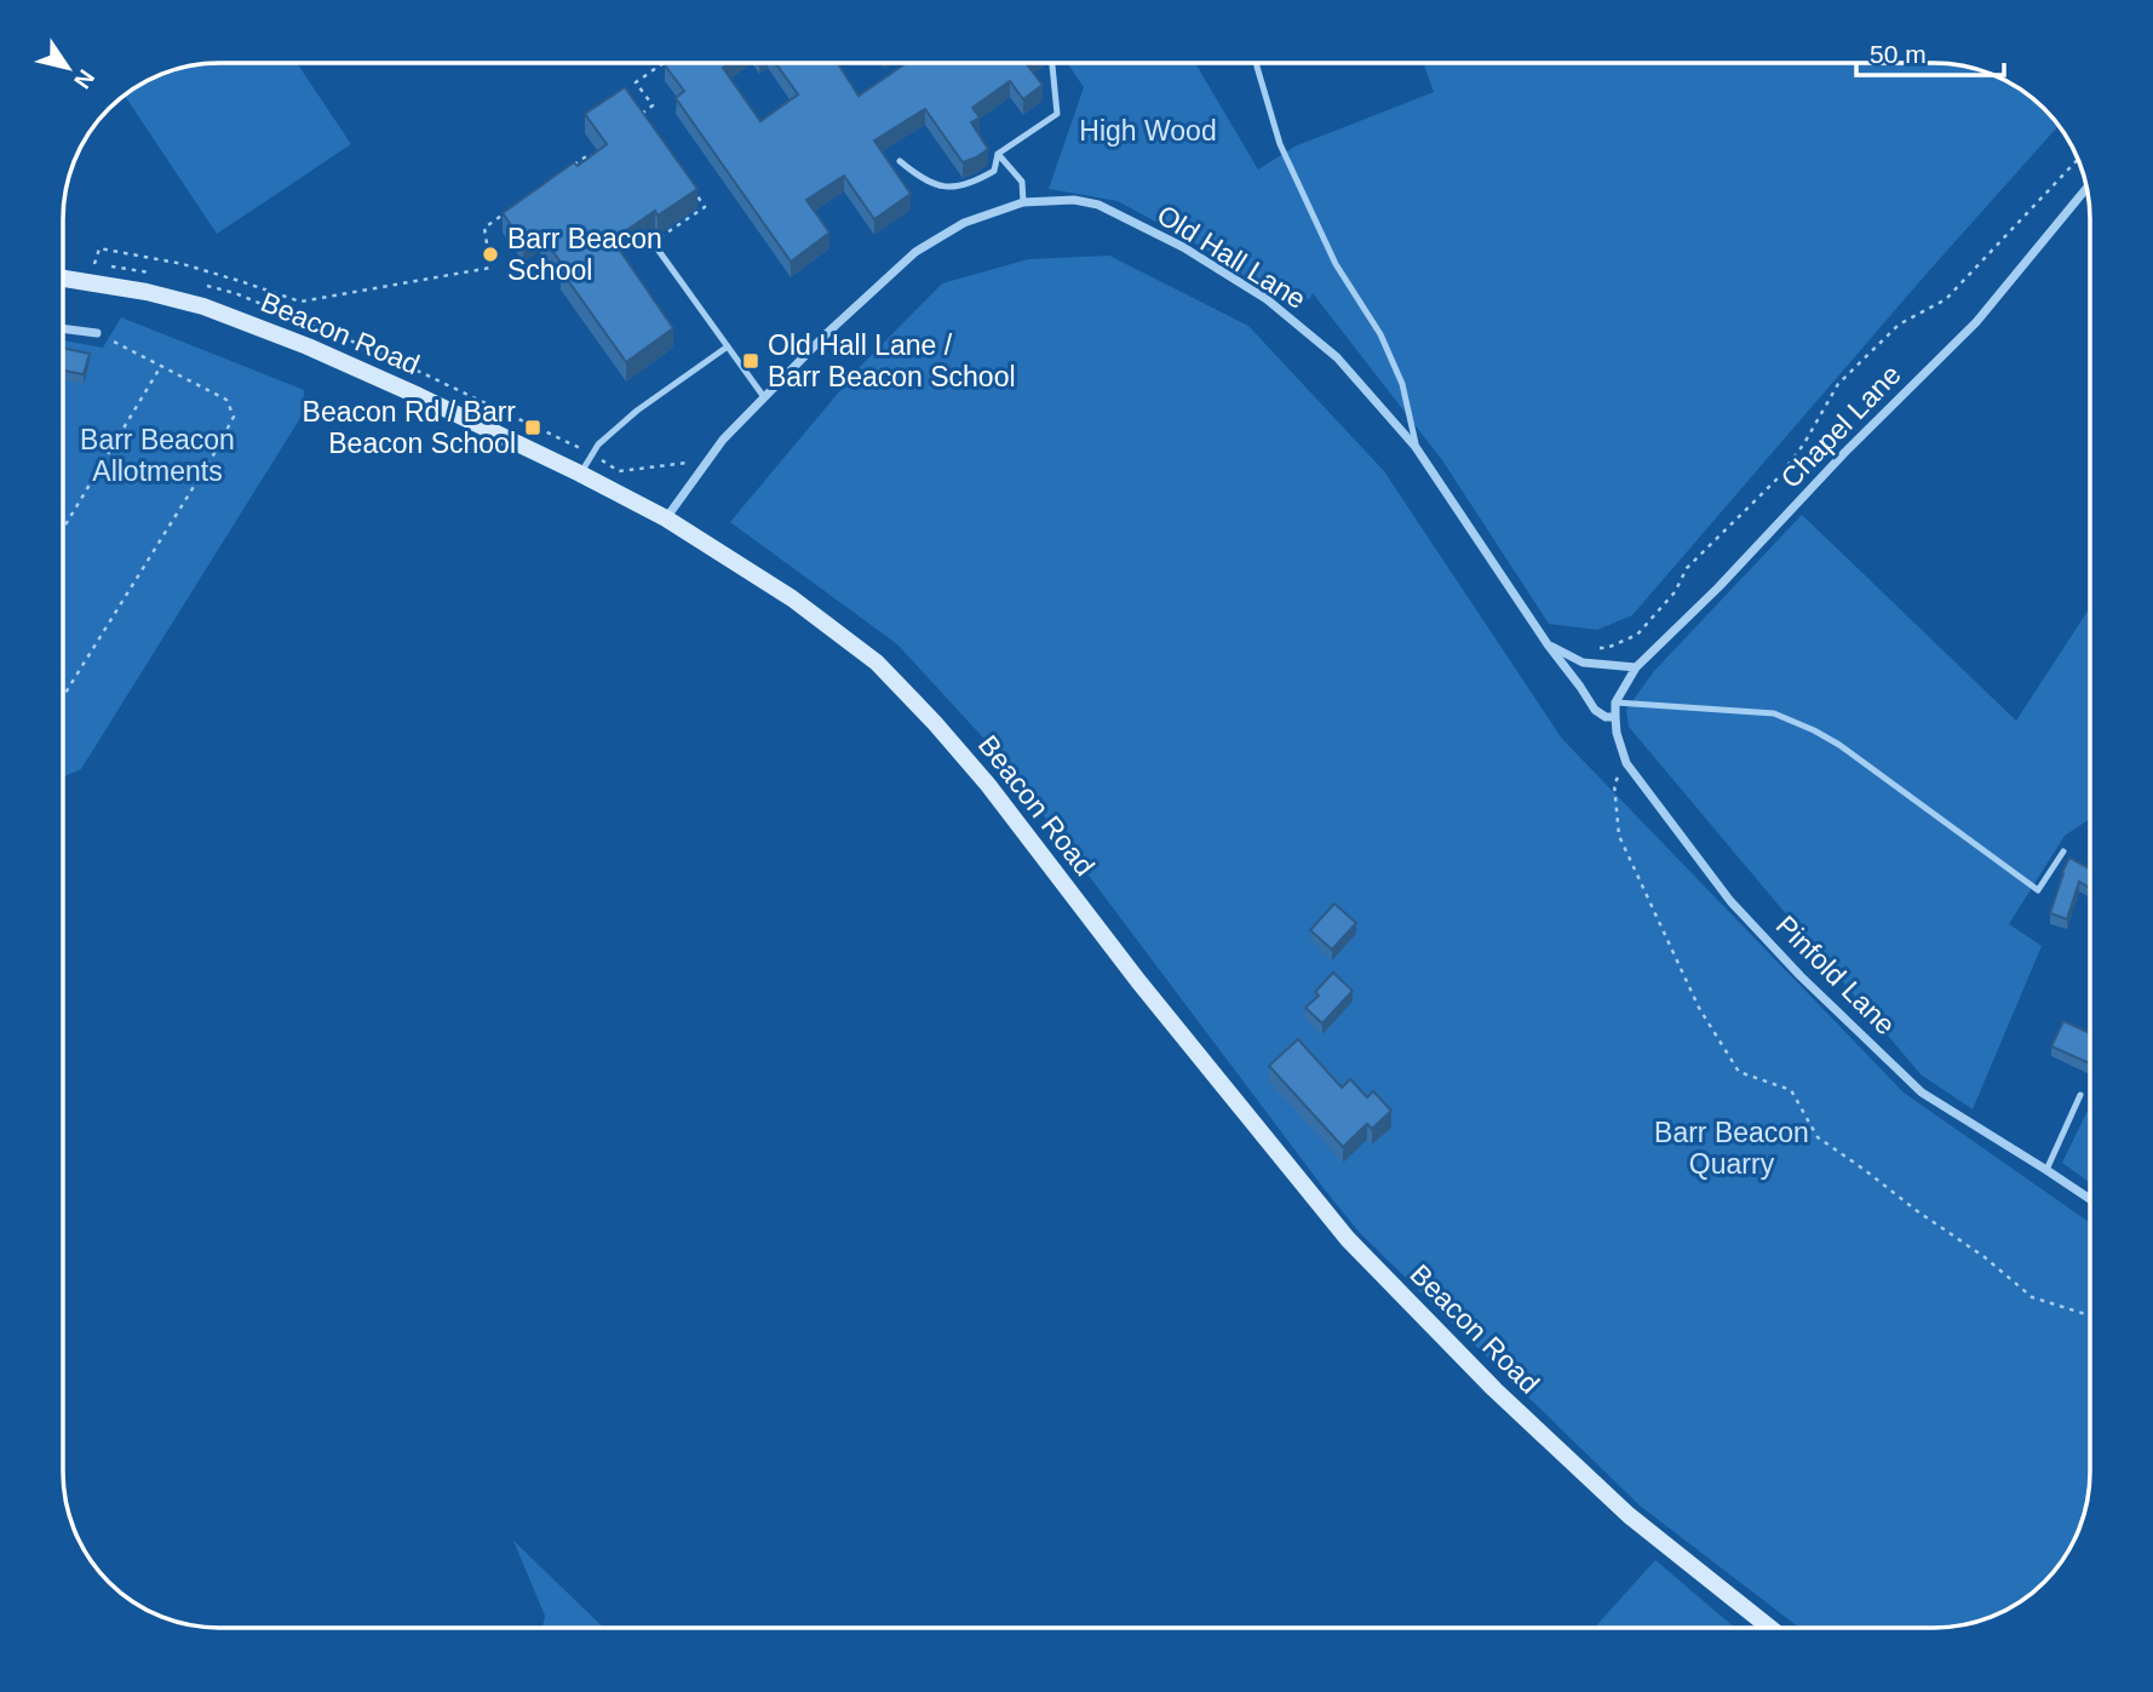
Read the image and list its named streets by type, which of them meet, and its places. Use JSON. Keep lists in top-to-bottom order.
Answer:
{
  "streets": {
    "main road": ["Beacon Road"],
    "street": ["Old Hall Lane", "Chapel Lane", "Pinfold Lane"]
  },
  "crossings": [
    ["Old Hall Lane", "Beacon Road"],
    ["Old Hall Lane", "Pinfold Lane"],
    ["Chapel Lane", "Pinfold Lane"]
  ],
  "parks": ["High Wood", "Barr Beacon Allotments", "Barr Beacon Quarry"],
  "places": {
    "other": ["Barr Beacon School"],
    "transit": ["Old Hall Lane / Barr Beacon School", "Beacon Rd / Barr Beacon School"]
  },
  "scale_bar": "50 m",
  "north": "bottom right"
}
